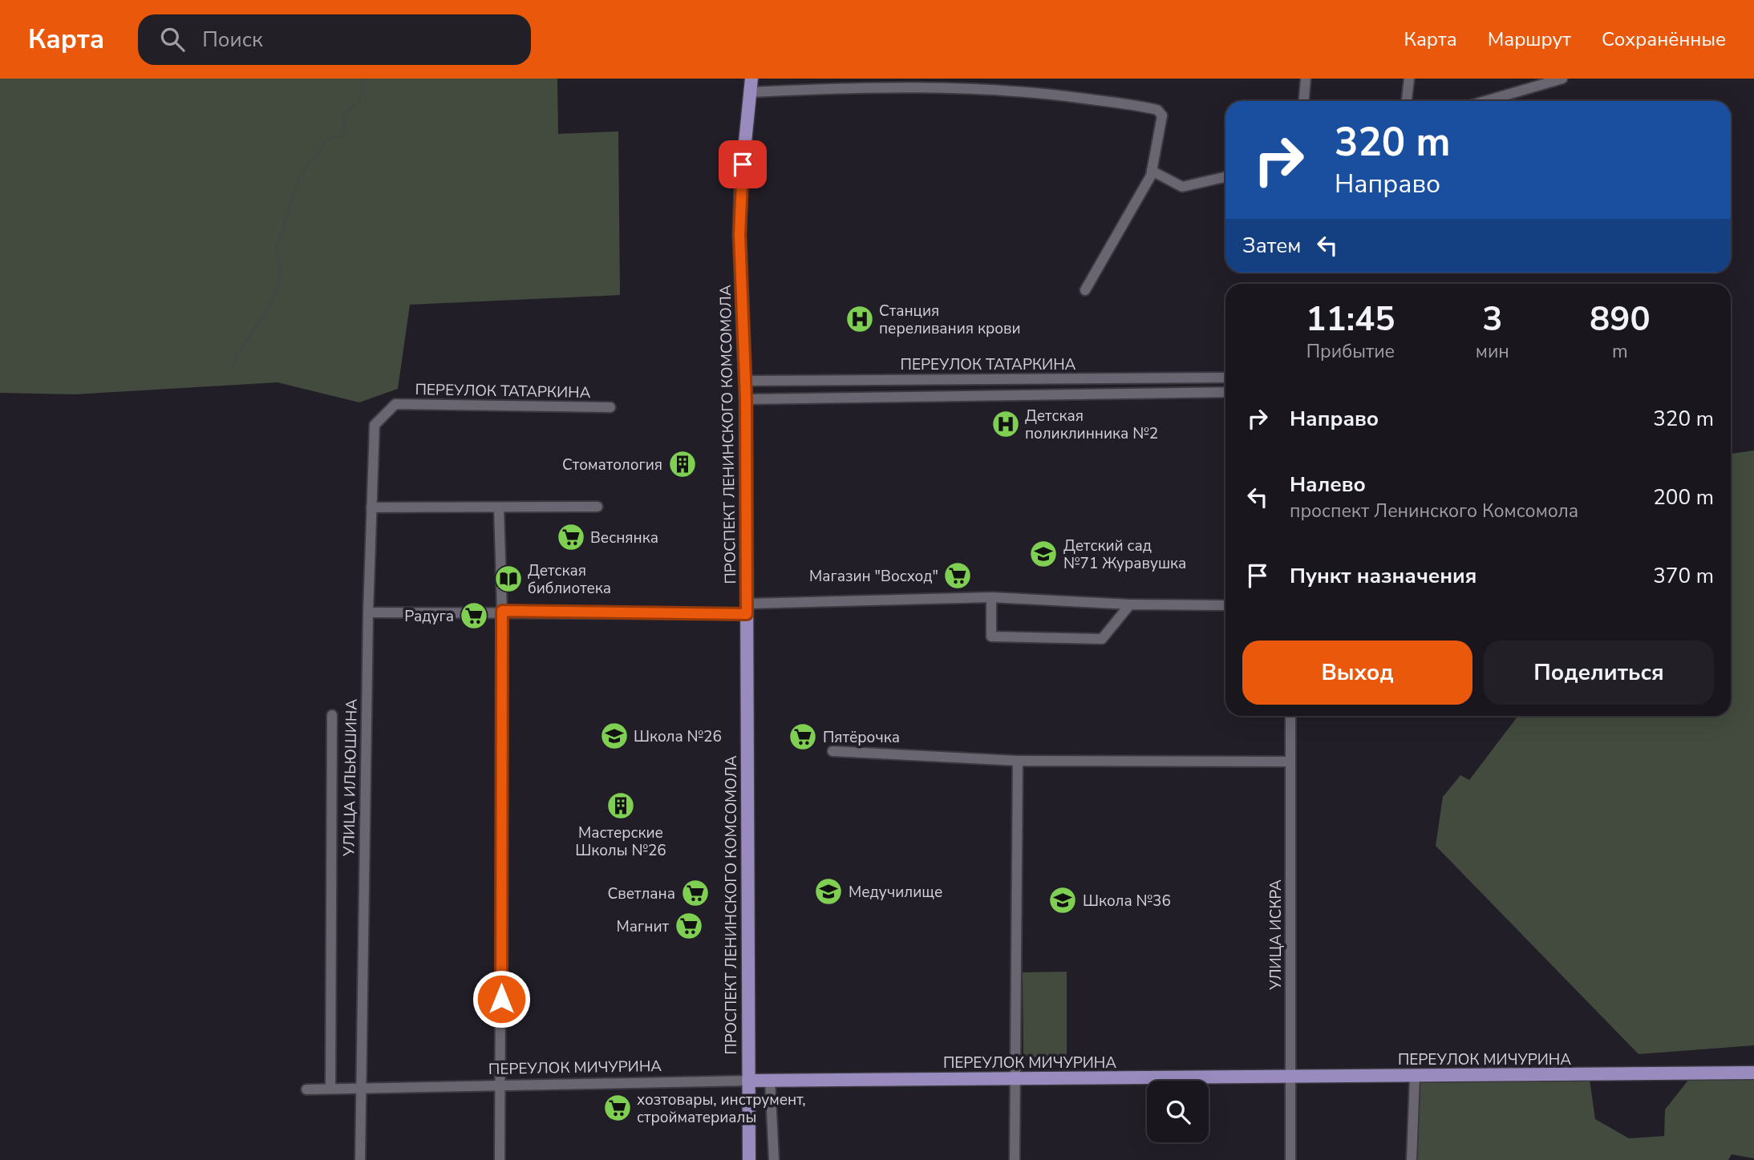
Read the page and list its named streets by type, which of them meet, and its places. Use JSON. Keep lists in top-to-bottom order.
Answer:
{
  "streets": {
    "main road": ["ПРОСПЕКТ ЛЕНИНСКОГО КОМСОМОЛА", "ПЕРЕУЛОК МИЧУРИНА"],
    "street": ["ПЕРЕУЛОК ТАТАРКИНА", "УЛИЦА ИЛЬЮШИНА", "УЛИЦА ИСКРА"]
  },
  "crossings": [
    ["ПЕРЕУЛОК ТАТАРКИНА", "ПРОСПЕКТ ЛЕНИНСКОГО КОМСОМОЛА"],
    ["ПЕРЕУЛОК ТАТАРКИНА", "УЛИЦА ИЛЬЮШИНА"],
    ["ПРОСПЕКТ ЛЕНИНСКОГО КОМСОМОЛА", "ПЕРЕУЛОК МИЧУРИНА"],
    ["УЛИЦА ИЛЬЮШИНА", "ПЕРЕУЛОК МИЧУРИНА"],
    ["УЛИЦА ИСКРА", "ПЕРЕУЛОК МИЧУРИНА"]
  ],
  "places": {
    "hospital": ["Станция переливания крови", "Детская поликлинника №2"],
    "building": ["Стоматология", "Мастерские Школы №26"],
    "supermarket": [
      "Веснянка",
      "Магазин \"Восход\"",
      "Радуга",
      "Пятёрочка",
      "Светлана",
      "Магнит",
      "хозтовары, инструмент, стройматериалы"
    ],
    "school or university": [
      "Детский сад №71 Журавушка",
      "Школа №26",
      "Медучилище",
      "Школа №36"
    ],
    "library": ["Детская библиотека"]
  },
  "page": {
    "header": "Карта",
    "search": "Поиск",
    "nav": ["Карта", "Маршрут", "Сохранённые"],
    "turn": ["320 m", "Направо"],
    "then": "Затем",
    "eta": [
      "11:45",
      "Прибытие",
      "3",
      "мин",
      "890",
      "m"
    ],
    "list": [
      {
        "name": "Направо",
        "value": "320 m"
      },
      {
        "name": "Налево",
        "note": "проспект Ленинского Комсомола",
        "value": "200 m"
      },
      {
        "name": "Пункт назначения",
        "value": "370 m"
      }
    ],
    "buttons": ["Выход", "Поделиться"]
  }
}
